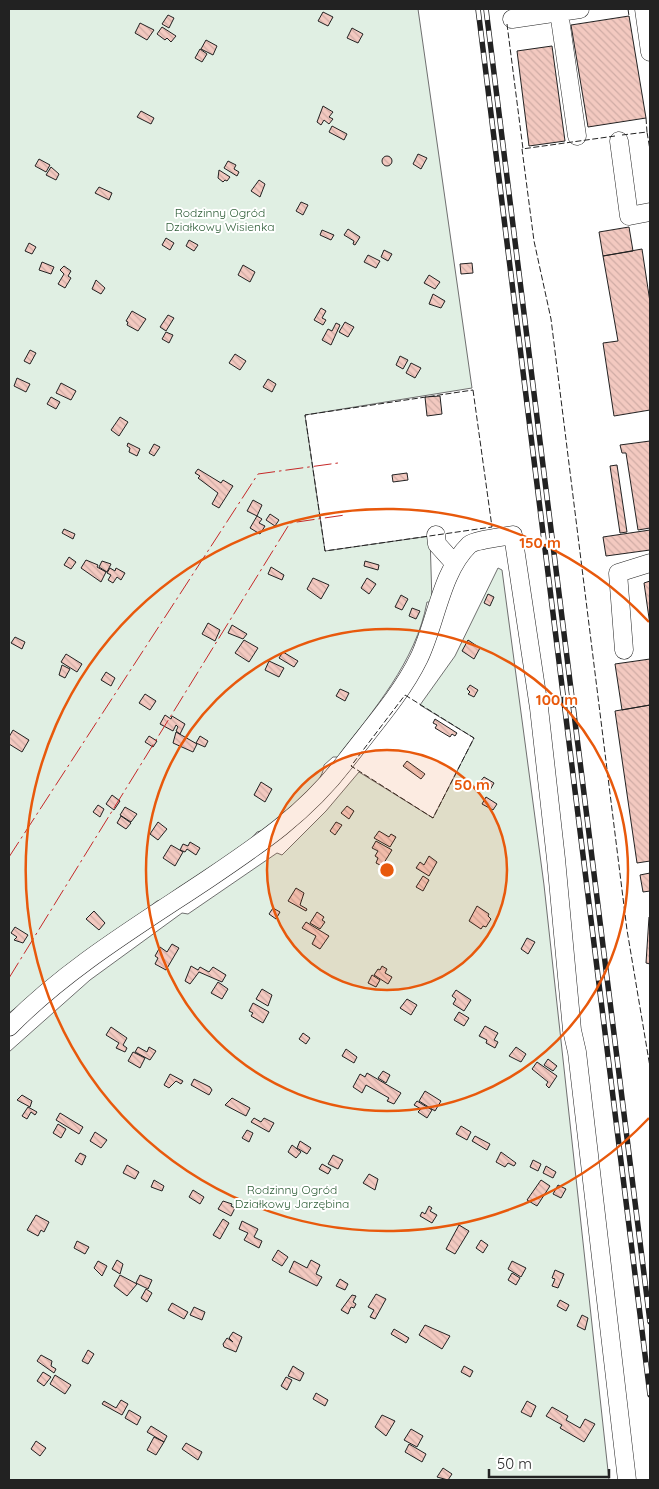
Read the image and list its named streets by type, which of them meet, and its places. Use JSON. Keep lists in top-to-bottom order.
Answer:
{
  "parks": ["Rodzinny Ogród Działkowy Wisienka", "Rodzinny Ogród Działkowy Jarzębina"],
  "scale_bar": "50 m",
  "rings": ["150 m", "100 m", "50 m"]
}
